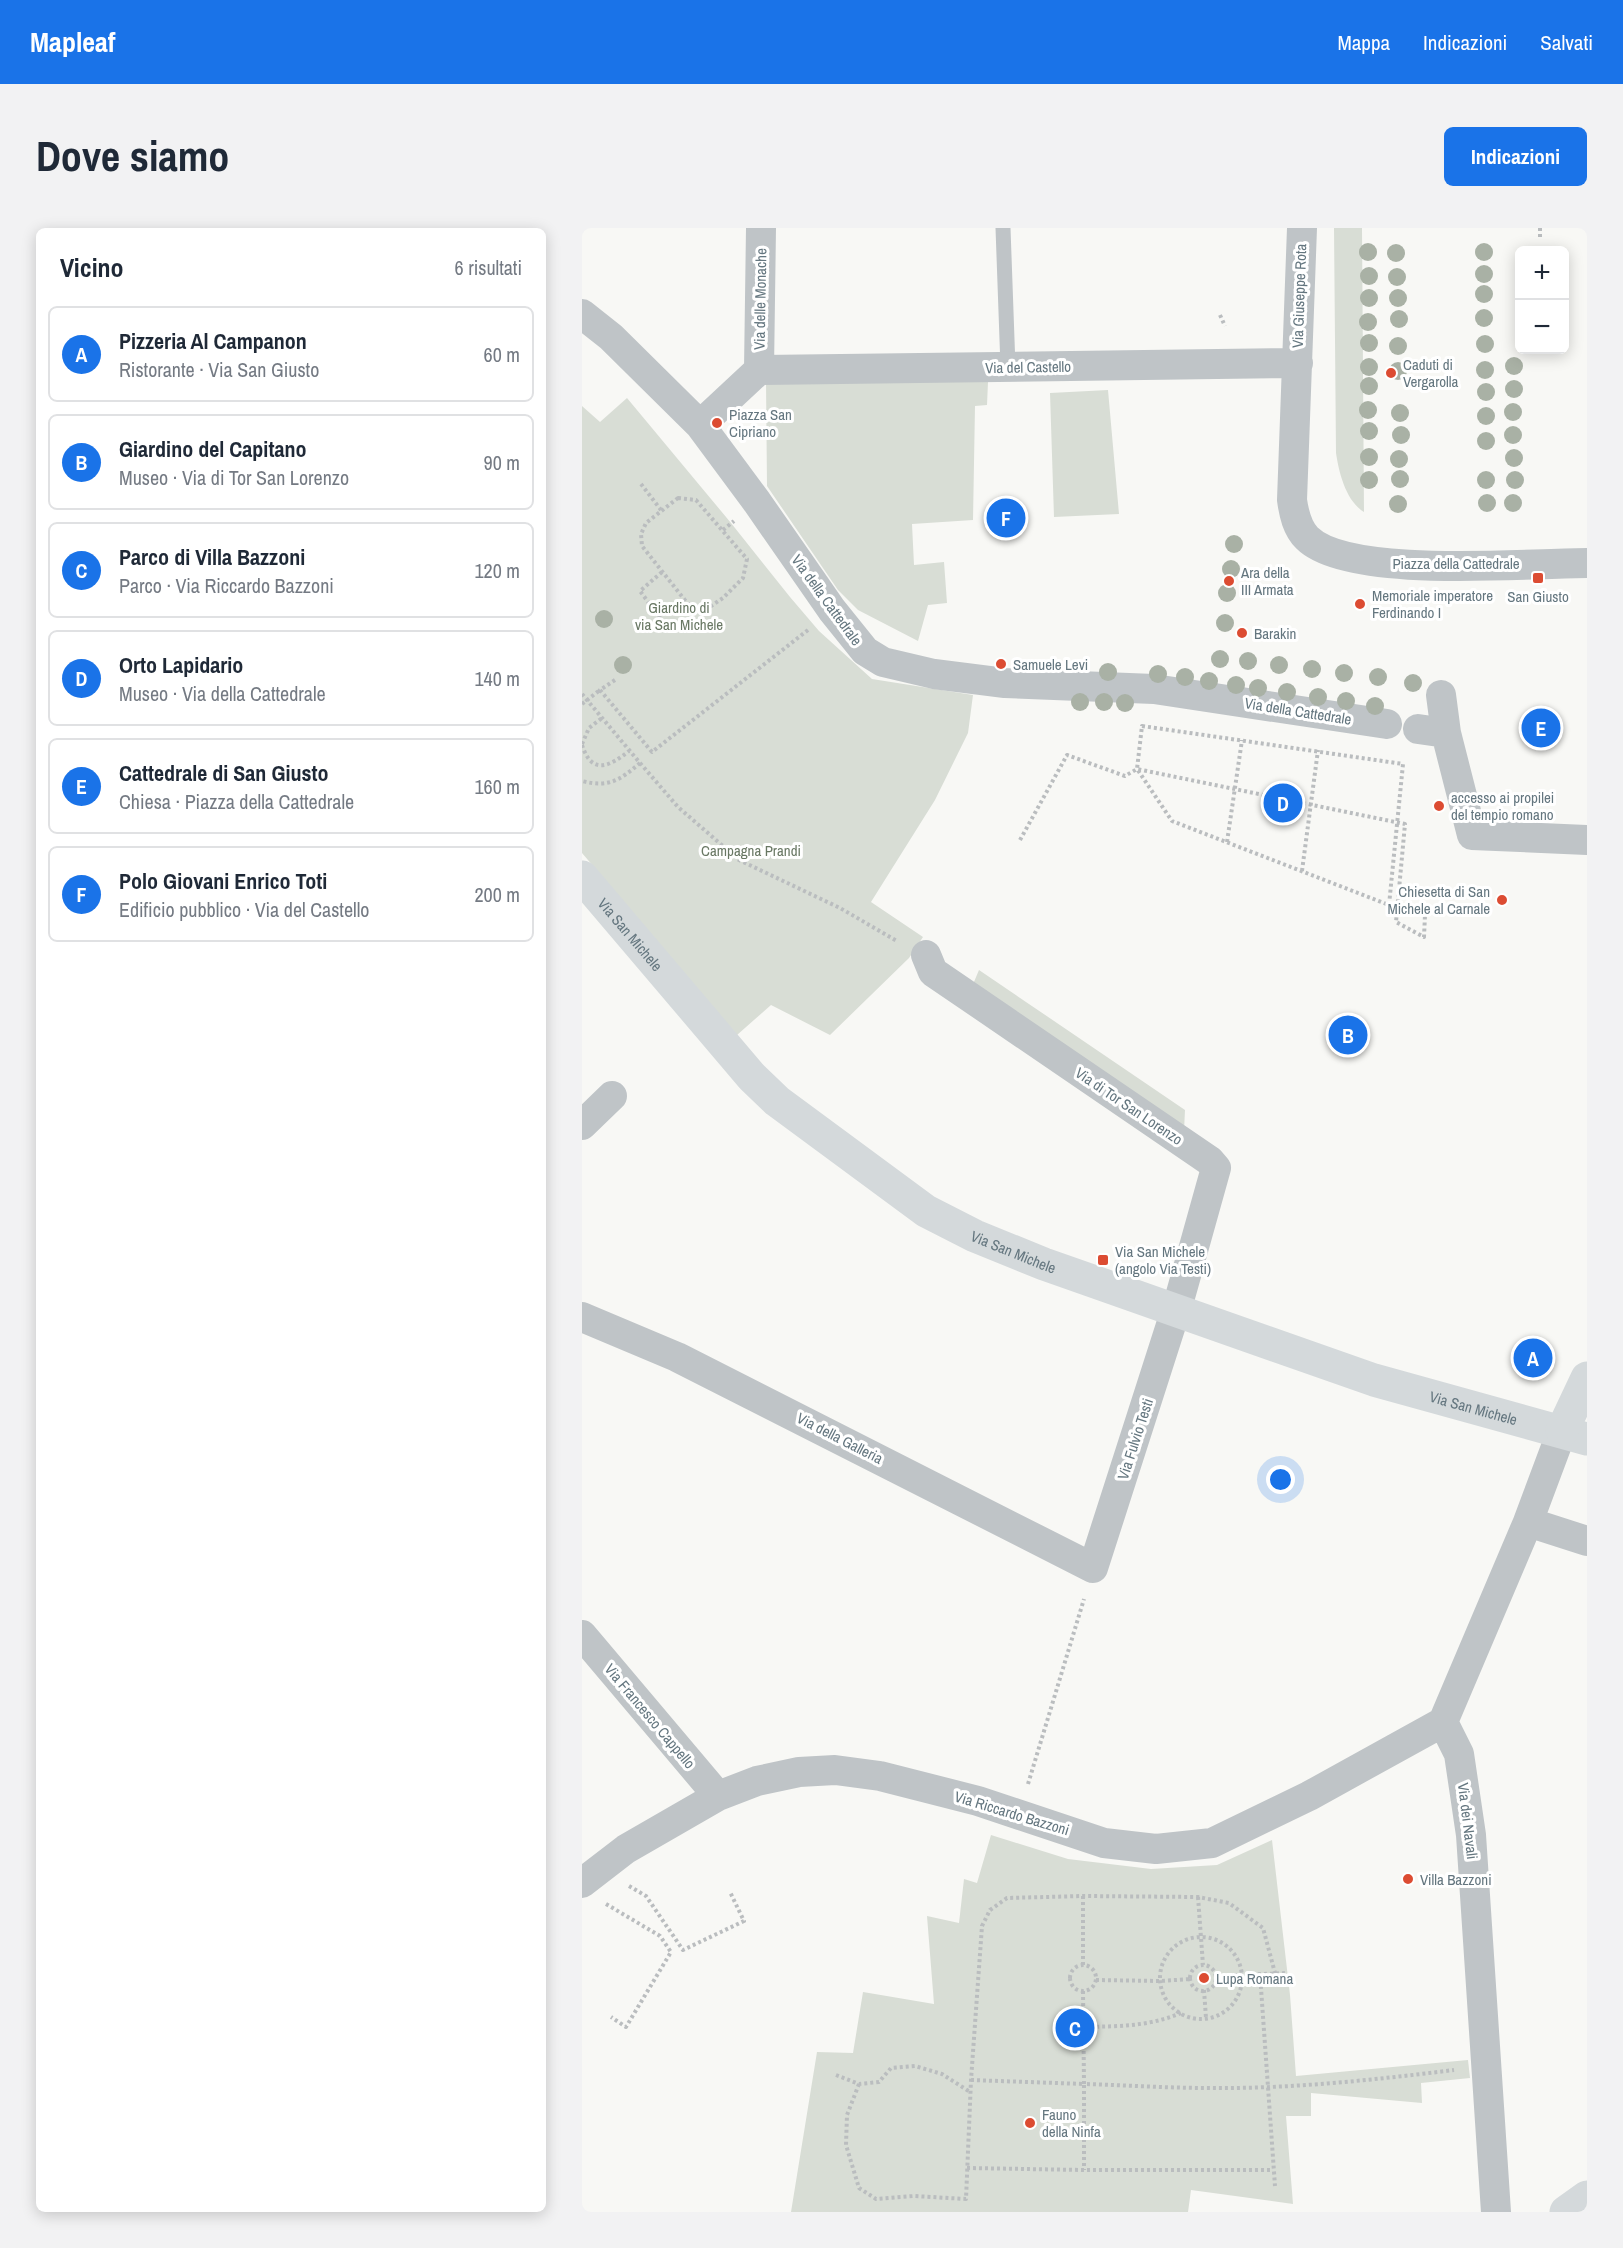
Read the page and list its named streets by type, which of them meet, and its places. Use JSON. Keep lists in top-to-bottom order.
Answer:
{
  "streets": {
    "street": [
      "Via Giuseppe Rota",
      "Via delle Monache",
      "Via del Castello",
      "Piazza della Cattedrale",
      "Via della Cattedrale",
      "Via San Michele",
      "Via di Tor San Lorenzo",
      "Via della Galleria",
      "Via Fulvio Testi",
      "Via Francesco Cappello",
      "Via Riccardo Bazzoni",
      "Via dei Navali"
    ]
  },
  "crossings": [
    ["Via Giuseppe Rota", "Via del Castello"],
    ["Via Giuseppe Rota", "Piazza della Cattedrale"],
    ["Via delle Monache", "Via del Castello"],
    ["Via del Castello", "Piazza della Cattedrale"],
    ["Via San Michele", "Via di Tor San Lorenzo"],
    ["Via San Michele", "Via Fulvio Testi"],
    ["Via di Tor San Lorenzo", "Via Fulvio Testi"],
    ["Via della Galleria", "Via Fulvio Testi"],
    ["Via Francesco Cappello", "Via Riccardo Bazzoni"],
    ["Via Riccardo Bazzoni", "Via dei Navali"]
  ],
  "parks": ["Giardino di via San Michele", "Campagna Prandi"],
  "places": {
    "other": [
      "Caduti di Vergarolla",
      "Piazza San Cipriano",
      "Ara della III Armata",
      "Memoriale imperatore Ferdinando I",
      "Barakin",
      "Samuele Levi",
      "accesso ai propilei del tempio romano",
      "Chiesetta di San Michele al Carnale",
      "Villa Bazzoni",
      "Lupa Romana",
      "Fauno della Ninfa"
    ],
    "transit": ["San Giusto", "Via San Michele (angolo Via Testi)"]
  },
  "page": {
    "header": "Mapleaf",
    "nav": ["Mappa", "Indicazioni", "Salvati"],
    "buttons": "Indicazioni",
    "title": "Dove siamo",
    "heading": ["Vicino", "6 risultati"],
    "map_buttons": ["+", "−"],
    "list": [
      {
        "mark": "A",
        "name": "Pizzeria Al Campanon",
        "note": "Ristorante · Via San Giusto",
        "value": "60 m"
      },
      {
        "mark": "B",
        "name": "Giardino del Capitano",
        "note": "Museo · Via di Tor San Lorenzo",
        "value": "90 m"
      },
      {
        "mark": "C",
        "name": "Parco di Villa Bazzoni",
        "note": "Parco · Via Riccardo Bazzoni",
        "value": "120 m"
      },
      {
        "mark": "D",
        "name": "Orto Lapidario",
        "note": "Museo · Via della Cattedrale",
        "value": "140 m"
      },
      {
        "mark": "E",
        "name": "Cattedrale di San Giusto",
        "note": "Chiesa · Piazza della Cattedrale",
        "value": "160 m"
      },
      {
        "mark": "F",
        "name": "Polo Giovani Enrico Toti",
        "note": "Edificio pubblico · Via del Castello",
        "value": "200 m"
      }
    ],
    "pins": [
      "F",
      "E",
      "D",
      "B",
      "A",
      "C"
    ]
  }
}
